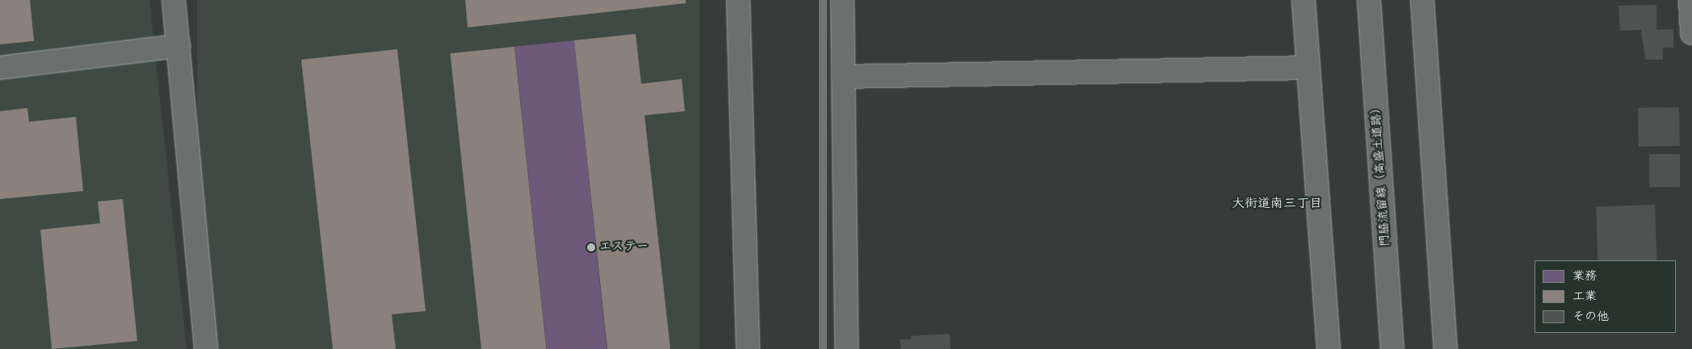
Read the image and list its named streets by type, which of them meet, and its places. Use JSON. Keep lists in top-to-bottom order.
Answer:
{
  "streets": {
    "street": ["門脇流留線（高盛土道路）"]
  },
  "districts": ["大街道南三丁目"],
  "places": ["エステー"],
  "legend": ["業務", "工業", "その他"]
}
